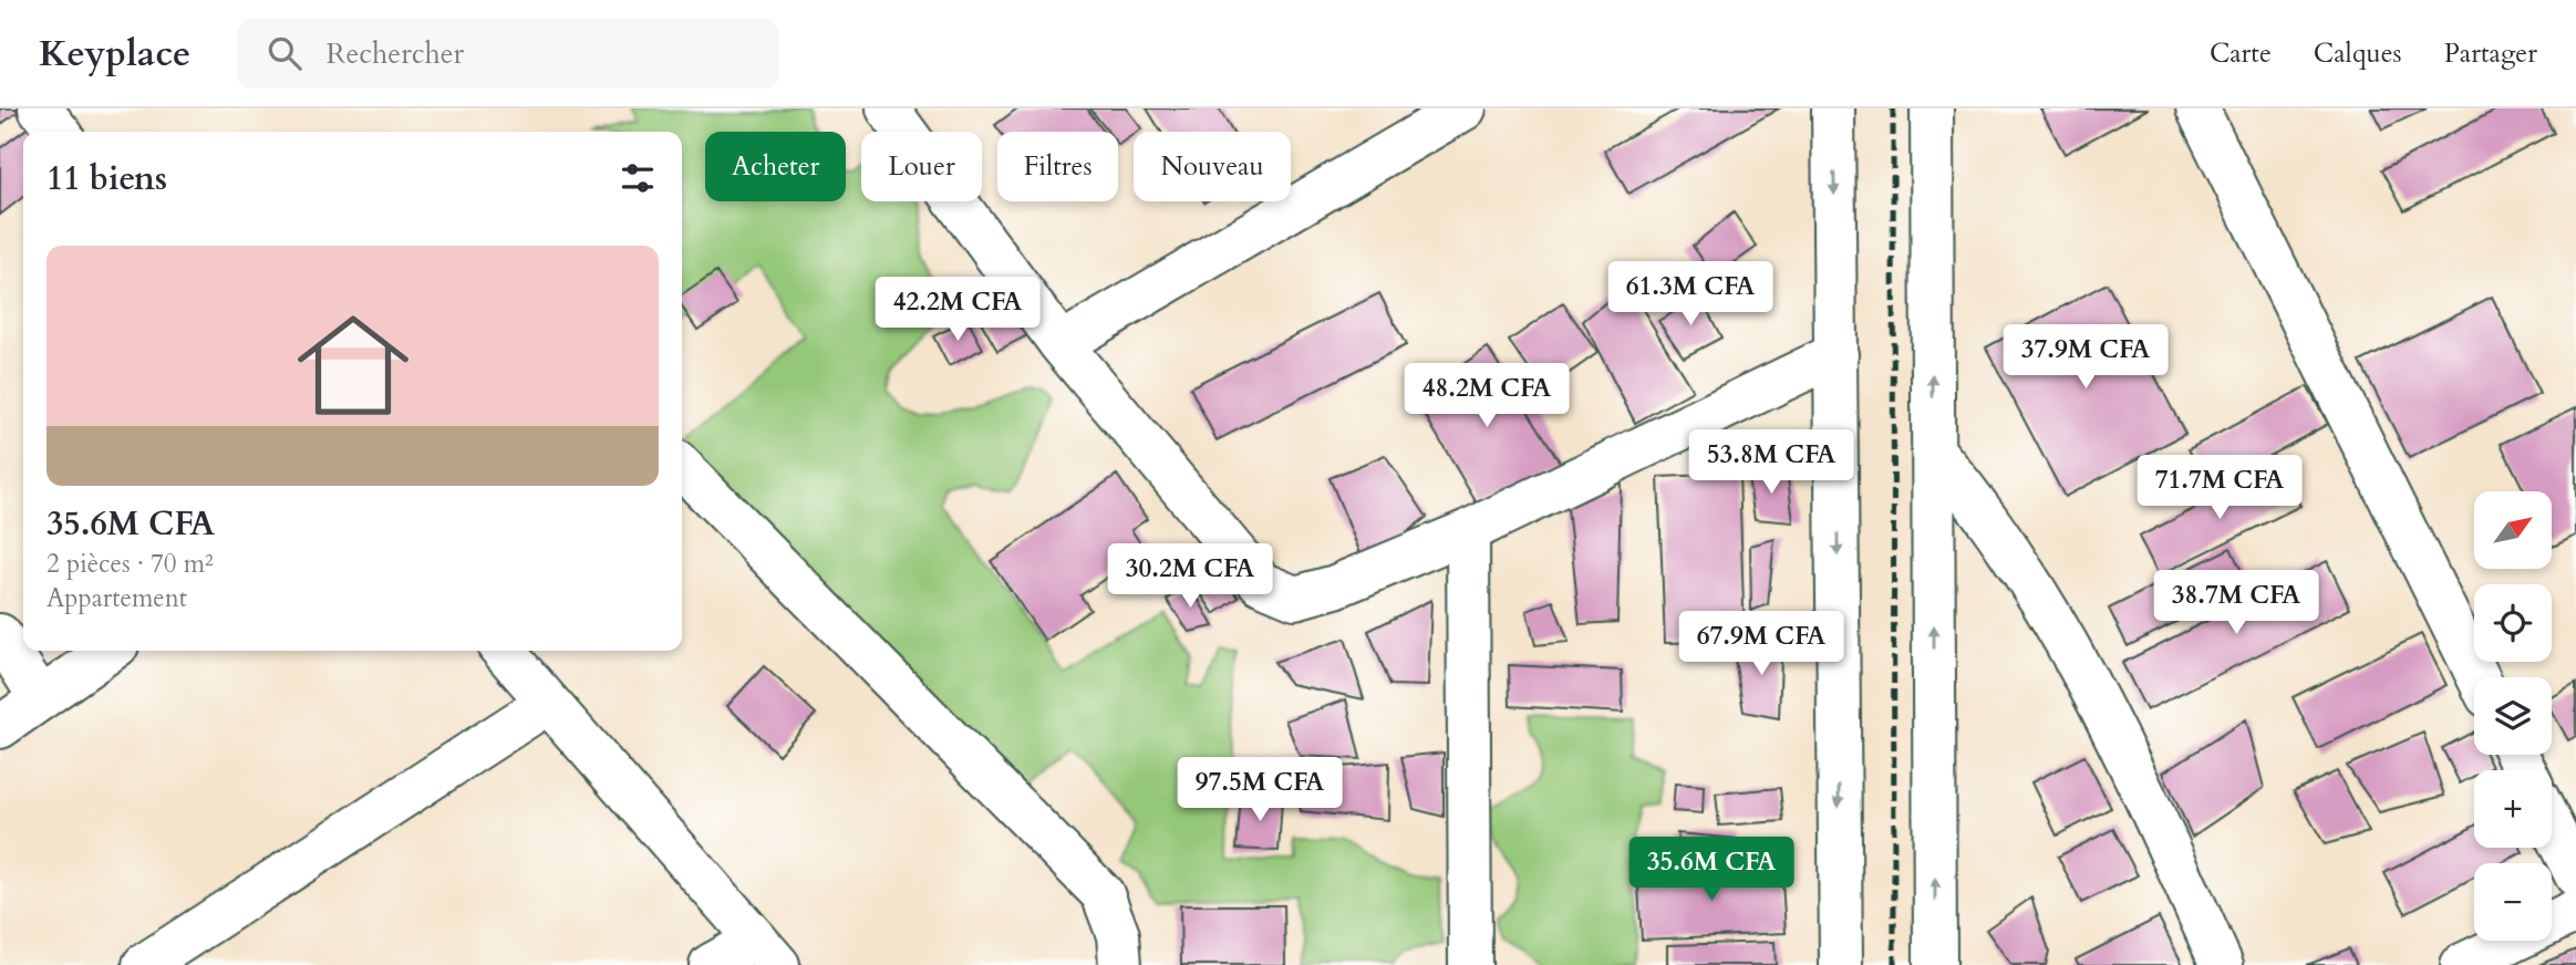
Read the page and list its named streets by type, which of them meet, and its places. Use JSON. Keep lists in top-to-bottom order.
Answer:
{
  "north": "top right",
  "page": {
    "header": "Keyplace",
    "search": "Rechercher",
    "nav": ["Carte", "Calques", "Partager"],
    "chip": [
      "Acheter",
      "Louer",
      "Filtres",
      "Nouveau"
    ],
    "heading": "11 biens",
    "list": [
      {
        "name": "35.6M CFA",
        "note": "2 pièces · 70 m² · Appartement"
      }
    ],
    "price": [
      "61.3M CFA",
      "42.2M CFA",
      "37.9M CFA",
      "48.2M CFA",
      "53.8M CFA",
      "71.7M CFA",
      "30.2M CFA",
      "38.7M CFA",
      "67.9M CFA",
      "97.5M CFA",
      "35.6M CFA"
    ],
    "map_buttons": ["+", "−"]
  }
}
